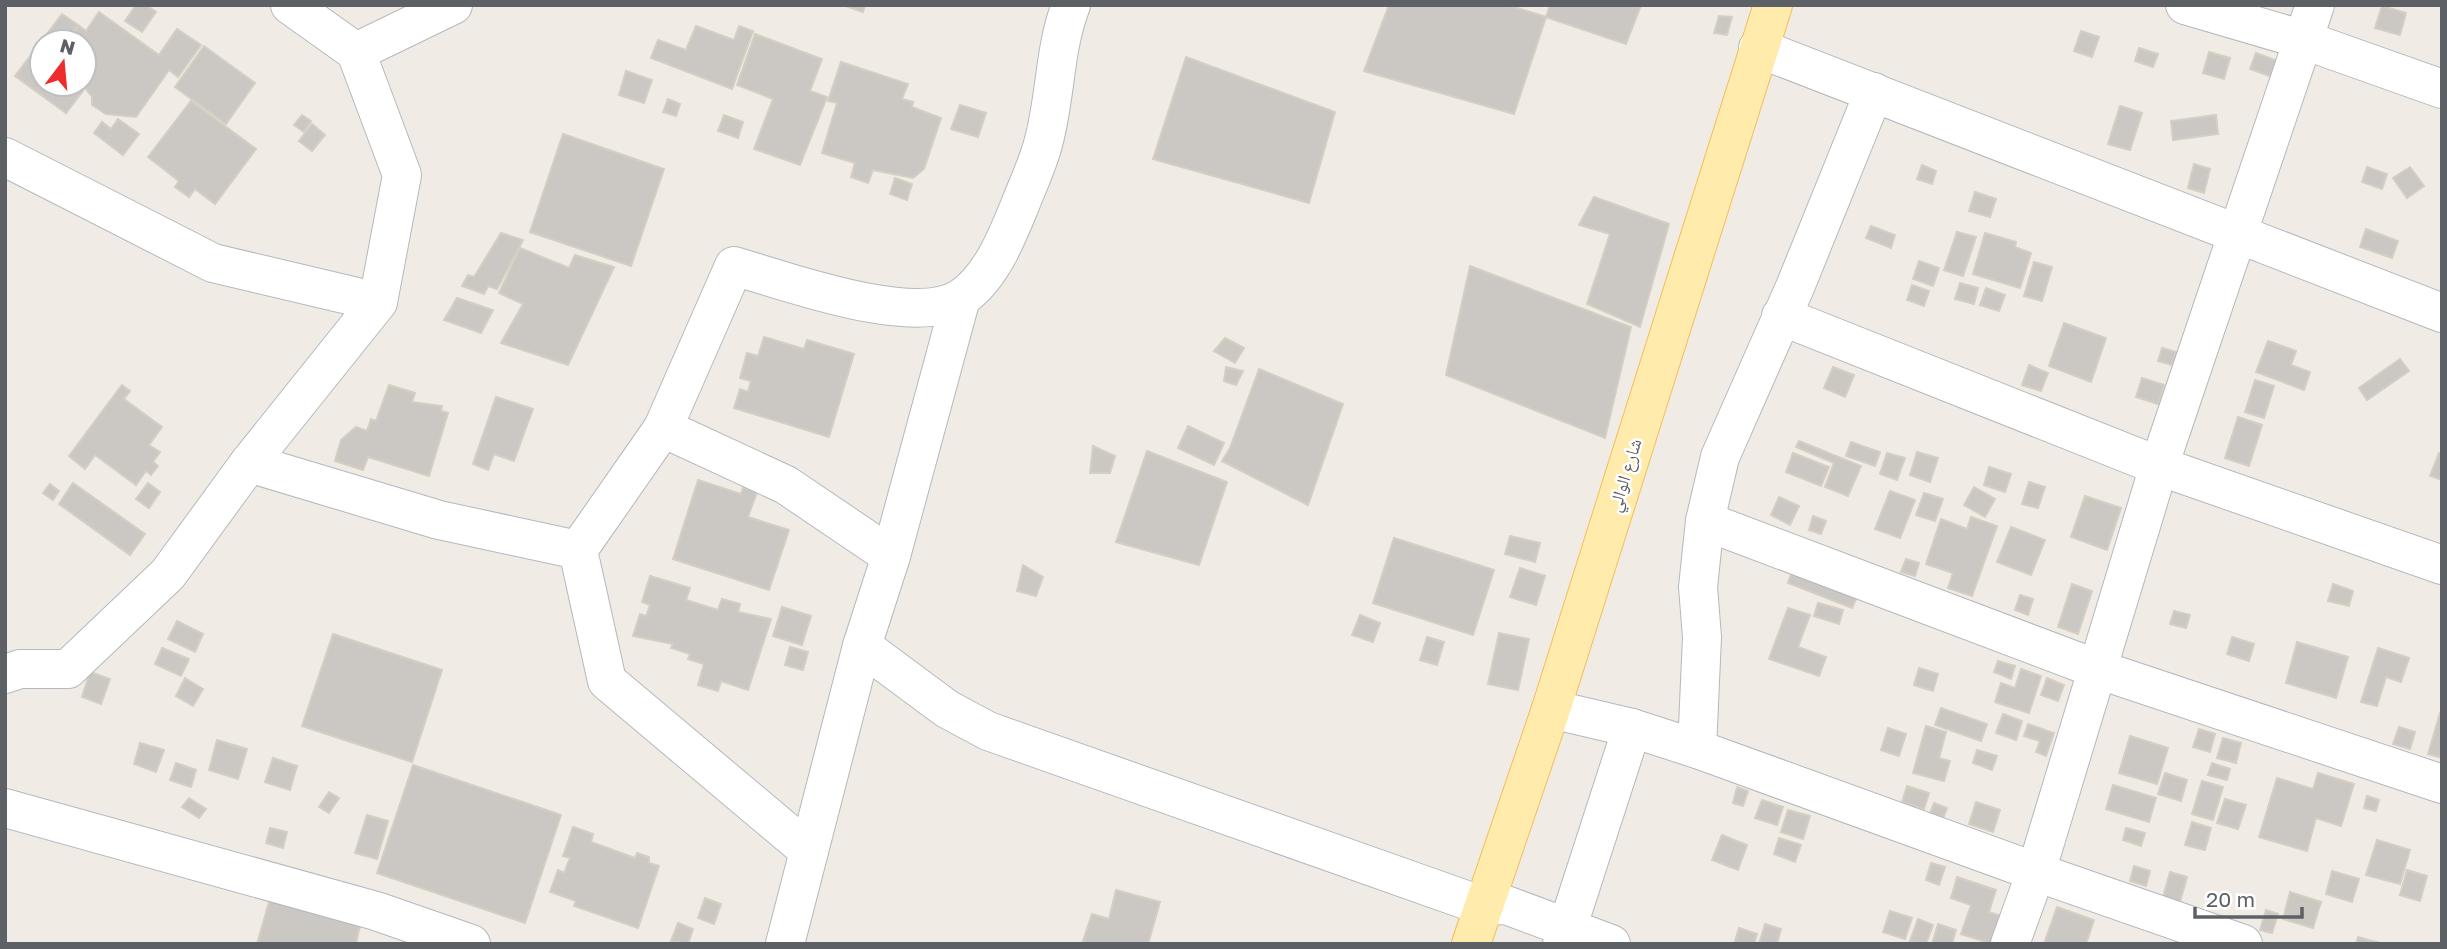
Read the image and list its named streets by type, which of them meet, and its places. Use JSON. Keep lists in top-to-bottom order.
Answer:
{
  "streets": {
    "main road": ["شارع الوالي"]
  },
  "scale_bar": "20 m",
  "north": "top"
}
